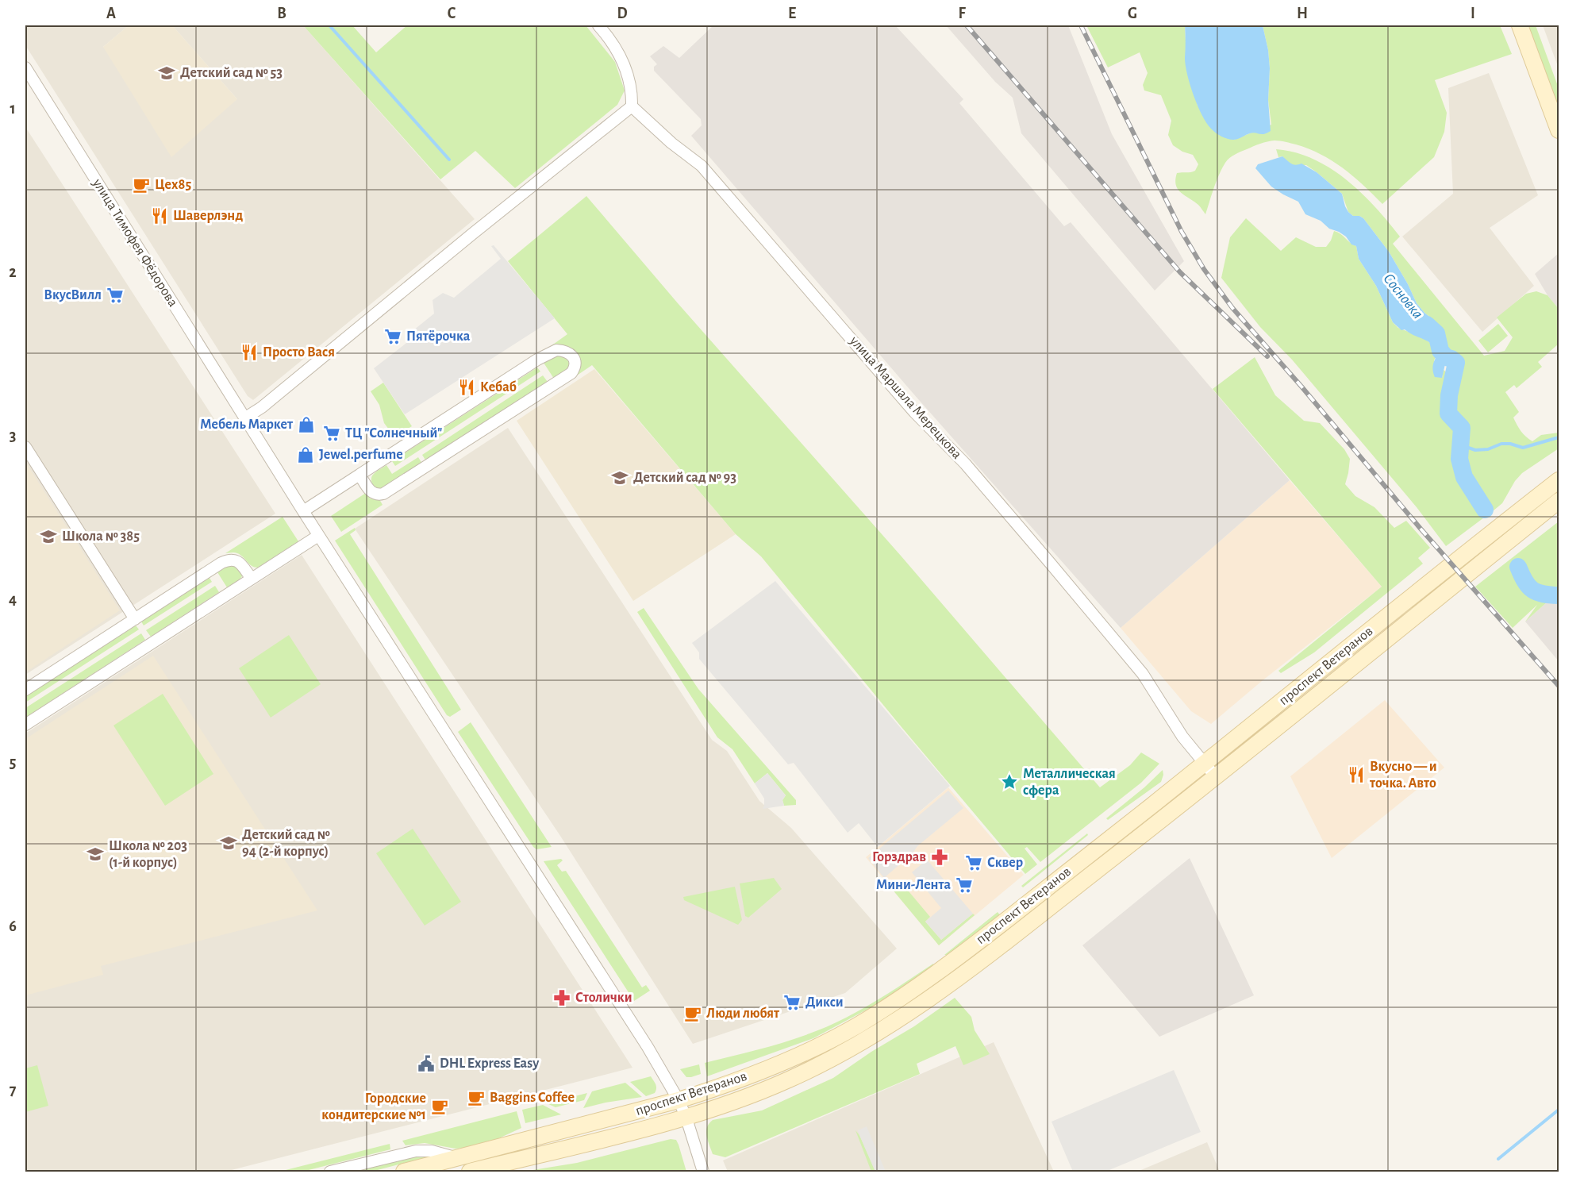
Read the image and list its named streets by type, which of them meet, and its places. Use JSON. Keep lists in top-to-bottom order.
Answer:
{
  "streets": {
    "main road": ["проспект Ветеранов"],
    "street": ["улица Тимофея Фёдорова", "улица Маршала Мерецкова"]
  },
  "crossings": [
    ["улица Тимофея Фёдорова", "проспект Ветеранов"],
    ["улица Маршала Мерецкова", "проспект Ветеранов"]
  ],
  "water": ["Сосновка"],
  "places": {
    "school or university": [
      "Детский сад № 53",
      "Детский сад № 93",
      "Школа № 385",
      "Детский сад № 94 (2-й корпус)",
      "Школа № 203 (1-й корпус)"
    ],
    "cafe": [
      "Цех85",
      "Люди любят",
      "Baggins Coffee",
      "Городские кондитерские №1"
    ],
    "restaurant": [
      "Шаверлэнд",
      "Просто Вася",
      "Кебаб",
      "Вкусно — и точка. Авто"
    ],
    "supermarket": [
      "ВкусВилл",
      "Пятёрочка",
      "ТЦ \"Солнечный\"",
      "Сквер",
      "Мини-Лента",
      "Дикси"
    ],
    "shop": ["Мебель Маркет", "Jewel.perfume"],
    "place": ["Металлическая сфера"],
    "pharmacy": ["Горздрав", "Столички"],
    "public building": ["DHL Express Easy"]
  },
  "grid": {
    "columns": [
      "A",
      "B",
      "C",
      "D",
      "E",
      "F",
      "G",
      "H",
      "I"
    ],
    "rows": [
      "1",
      "2",
      "3",
      "4",
      "5",
      "6",
      "7"
    ]
  }
}
